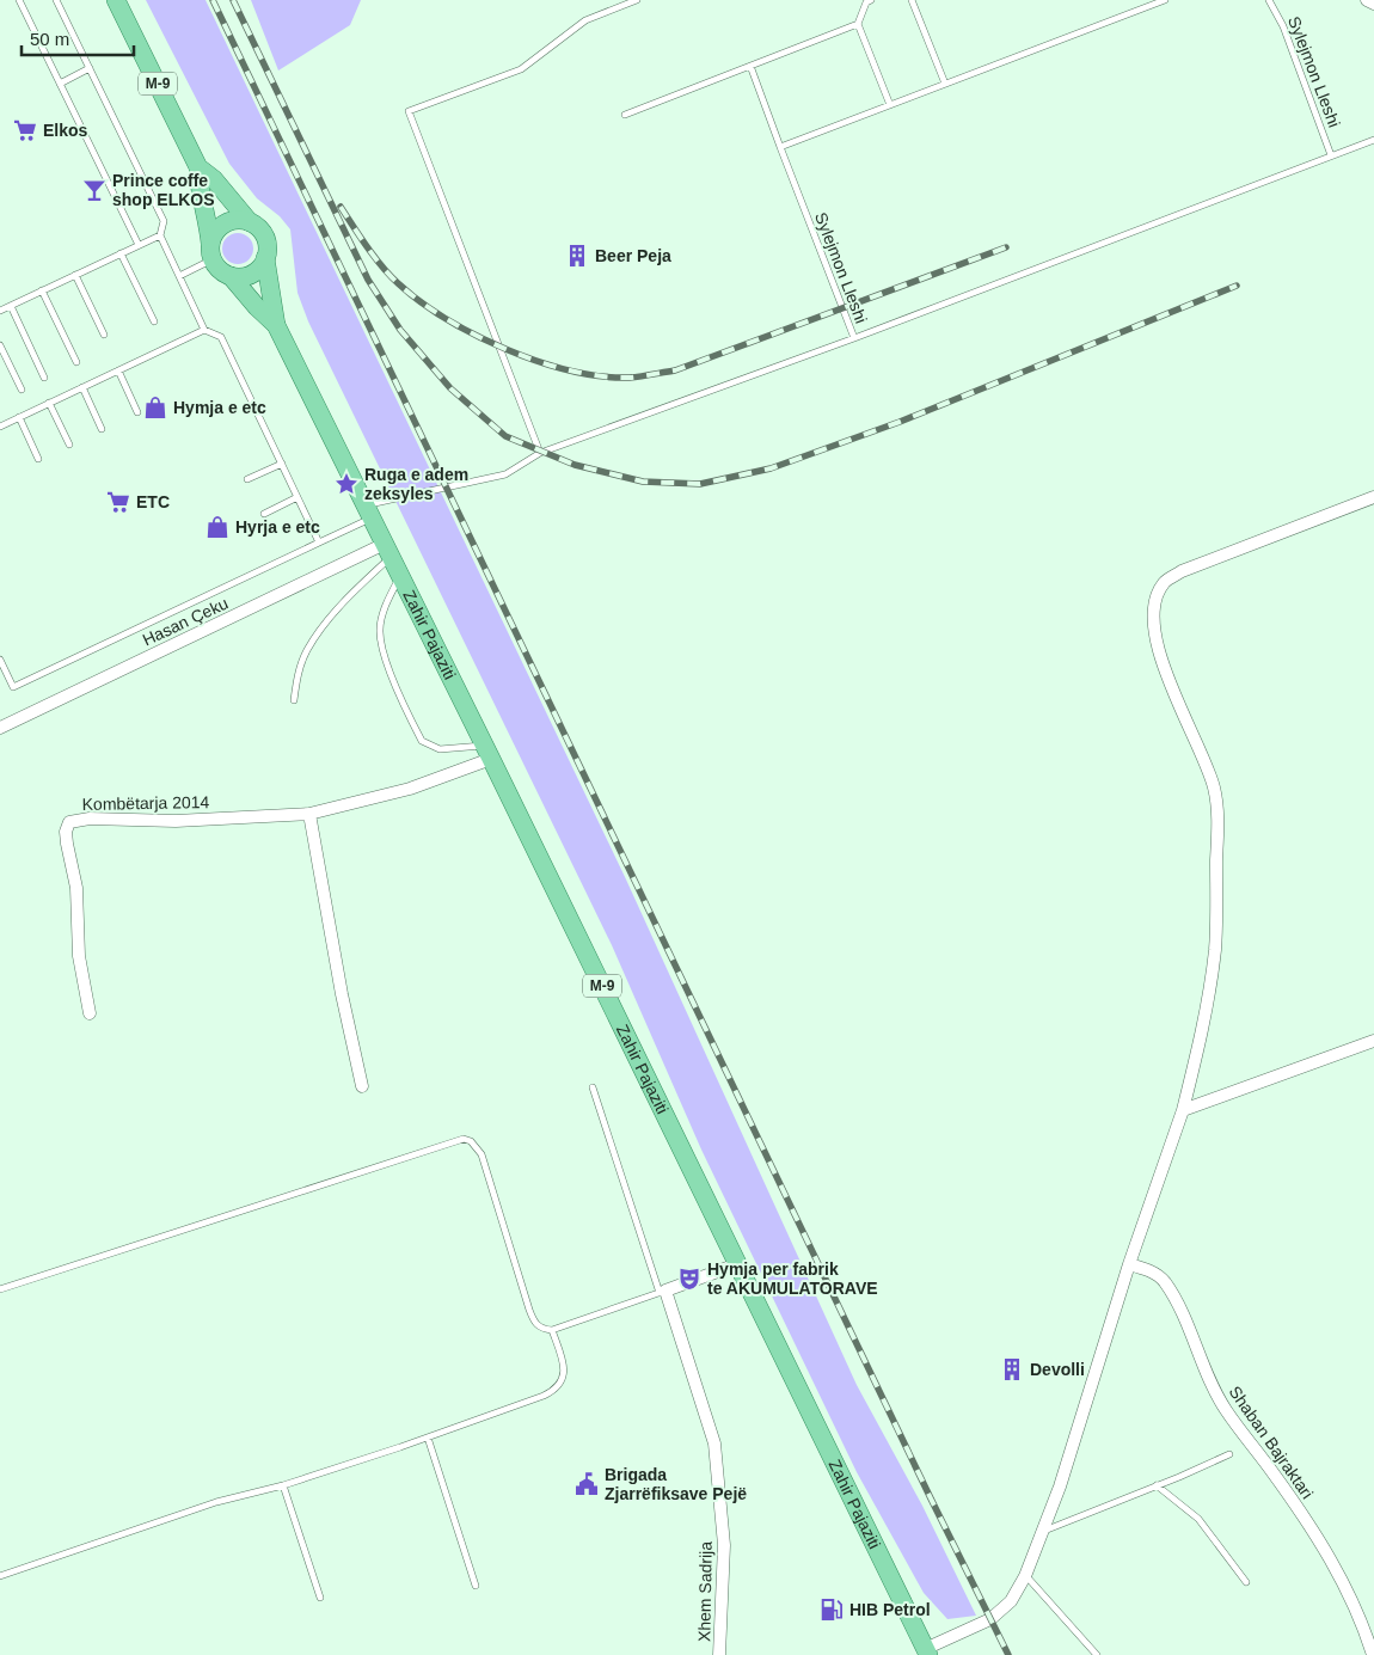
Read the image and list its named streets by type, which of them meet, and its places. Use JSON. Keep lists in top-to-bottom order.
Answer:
{
  "streets": {
    "main road": ["M-9", "Zahir Pajaziti"],
    "street": [
      "Hasan Çeku",
      "Kombëtarja 2014",
      "Shaban Bajraktari",
      "Xhem Sadrija"
    ],
    "lane": ["Sylejmon Lleshi"]
  },
  "crossings": [
    ["M-9", "Zahir Pajaziti"],
    ["Hasan Çeku", "Zahir Pajaziti"],
    ["Zahir Pajaziti", "Kombëtarja 2014"]
  ],
  "places": {
    "supermarket": ["Elkos", "ETC"],
    "bar": ["Prince coffe shop ELKOS"],
    "building": ["Beer Peja", "Devolli"],
    "shop": ["Hymja e etc", "Hyrja e etc"],
    "place": ["Ruga e adem zeksyles"],
    "theatre": ["Hymja per fabrik te AKUMULATORAVE"],
    "public building": ["Brigada Zjarrëfiksave Pejë"],
    "fuel station": ["HIB Petrol"]
  },
  "scale_bar": "50 m"
}
